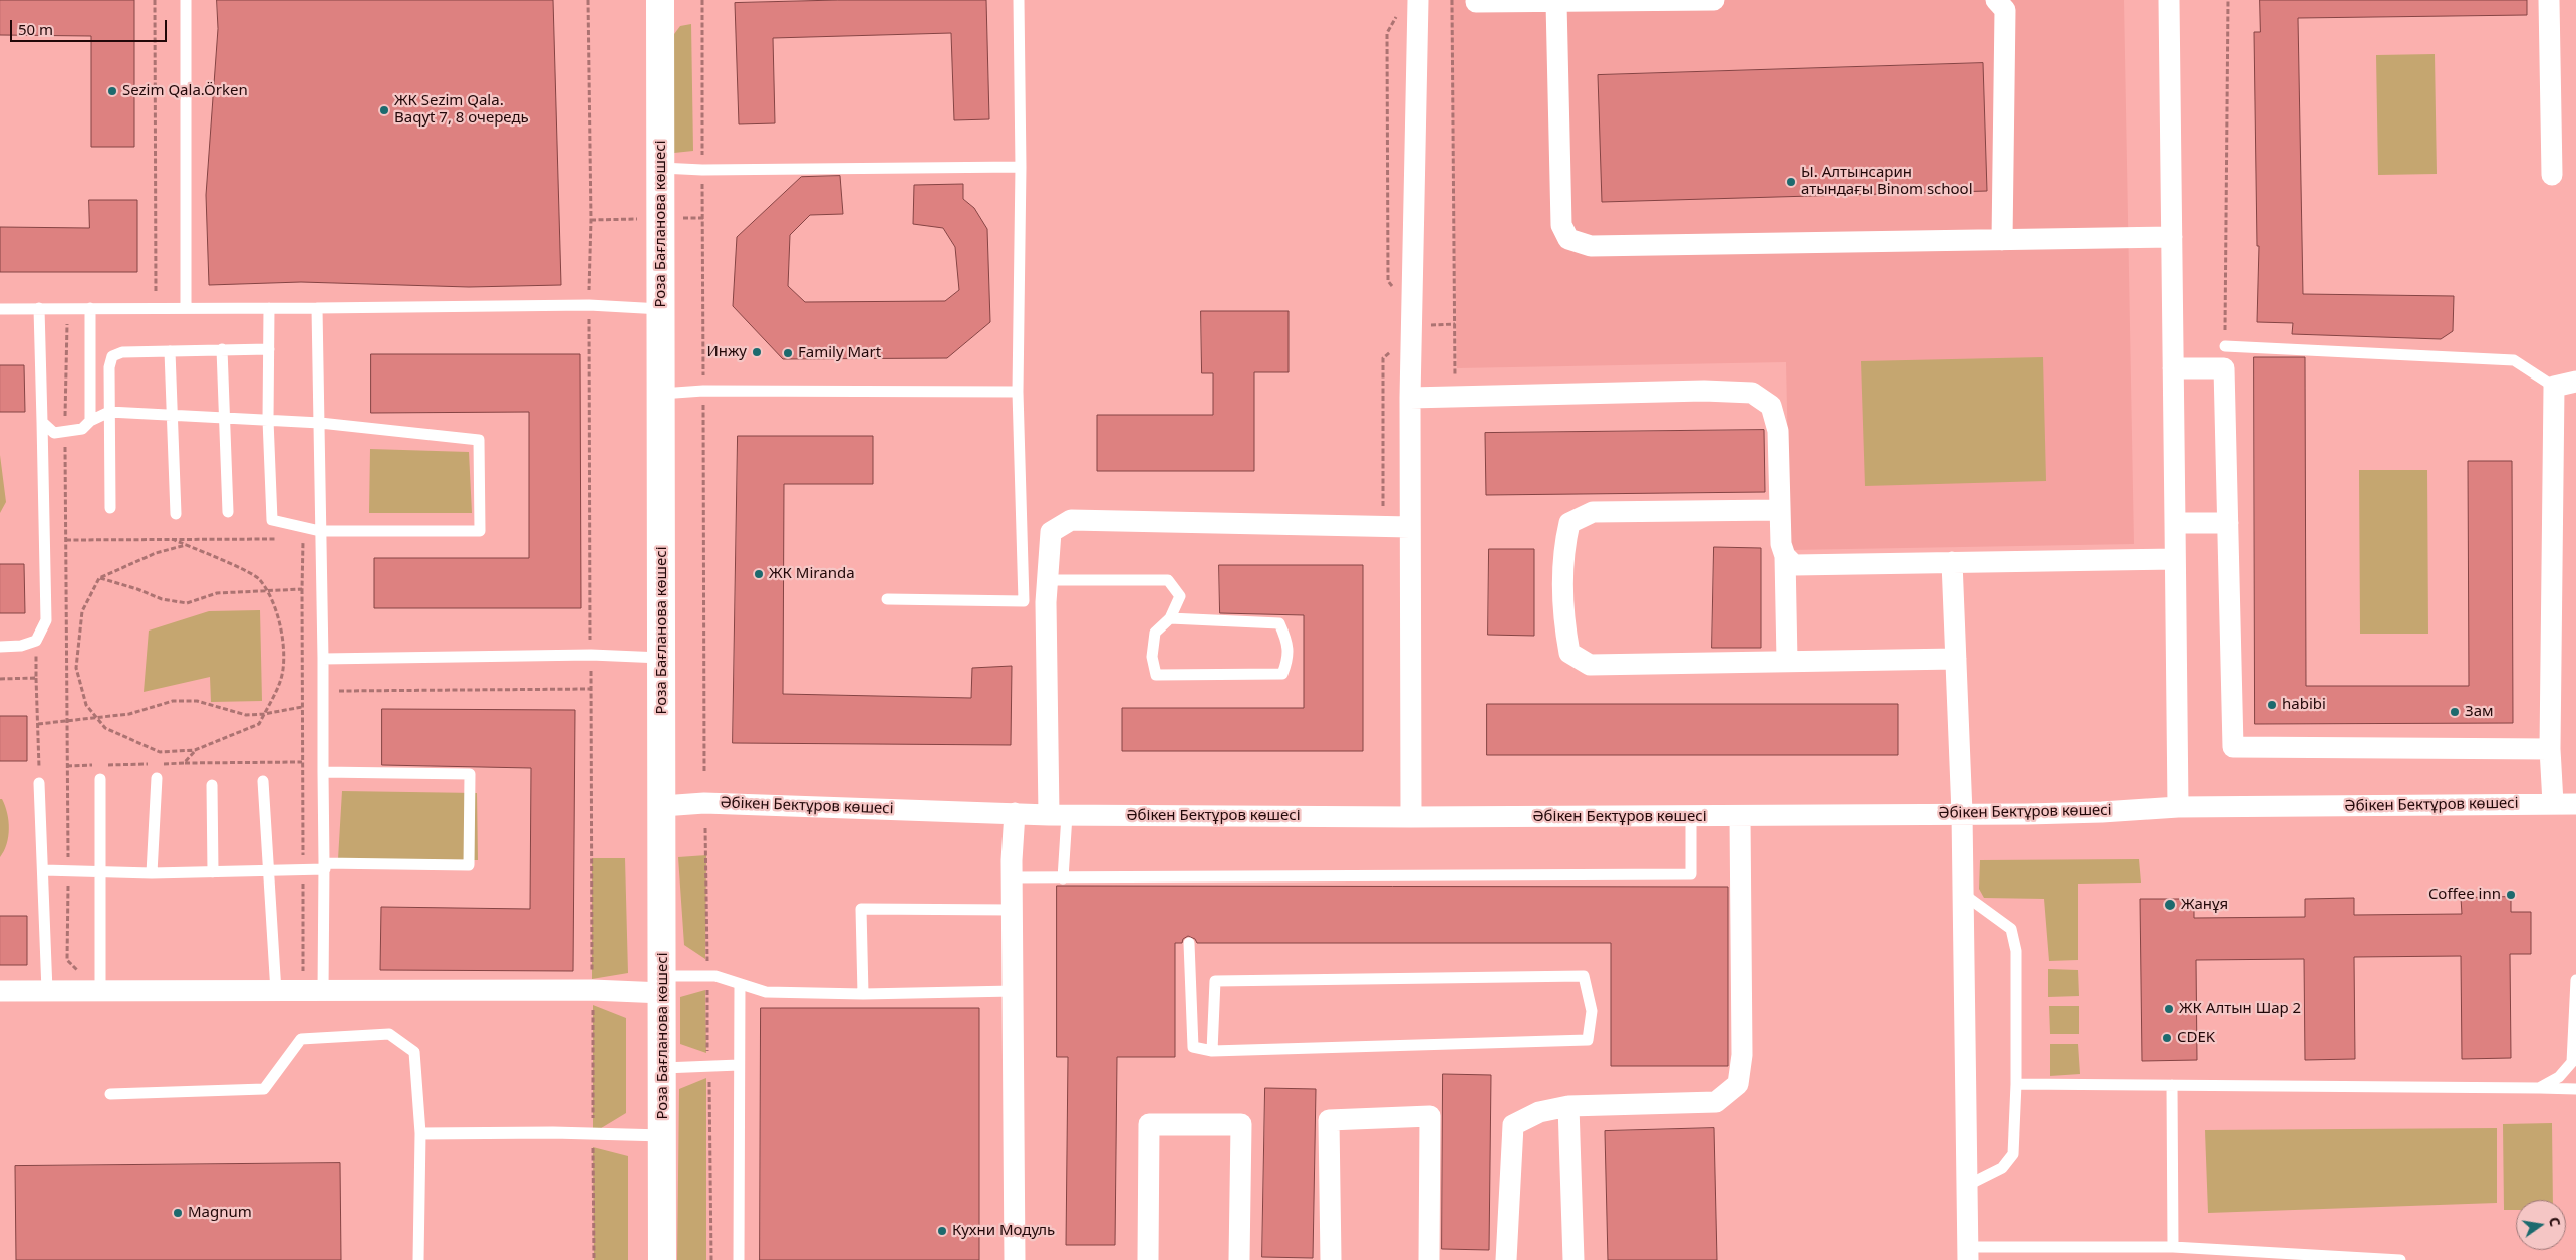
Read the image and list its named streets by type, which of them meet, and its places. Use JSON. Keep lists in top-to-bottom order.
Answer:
{
  "streets": {
    "street": ["Роза Бағланова көшесі", "Әбікен Бектұров көшесі"]
  },
  "crossings": [
    ["Роза Бағланова көшесі", "Әбікен Бектұров көшесі"]
  ],
  "places": [
    "Sezim Qala.Örken",
    "ЖК Sezim Qala. Baqyt 7, 8 очередь",
    "Ы. Алтынсарин атындағы Binom school",
    "Инжу",
    "Family Mart",
    "ЖК Miranda",
    "habibi",
    "Зам",
    "Coffee inn",
    "Жанұя",
    "ЖК Алтын Шар 2",
    "CDEK",
    "Magnum",
    "Кухни Модуль"
  ],
  "scale_bar": "50 m",
  "north": "right"
}
